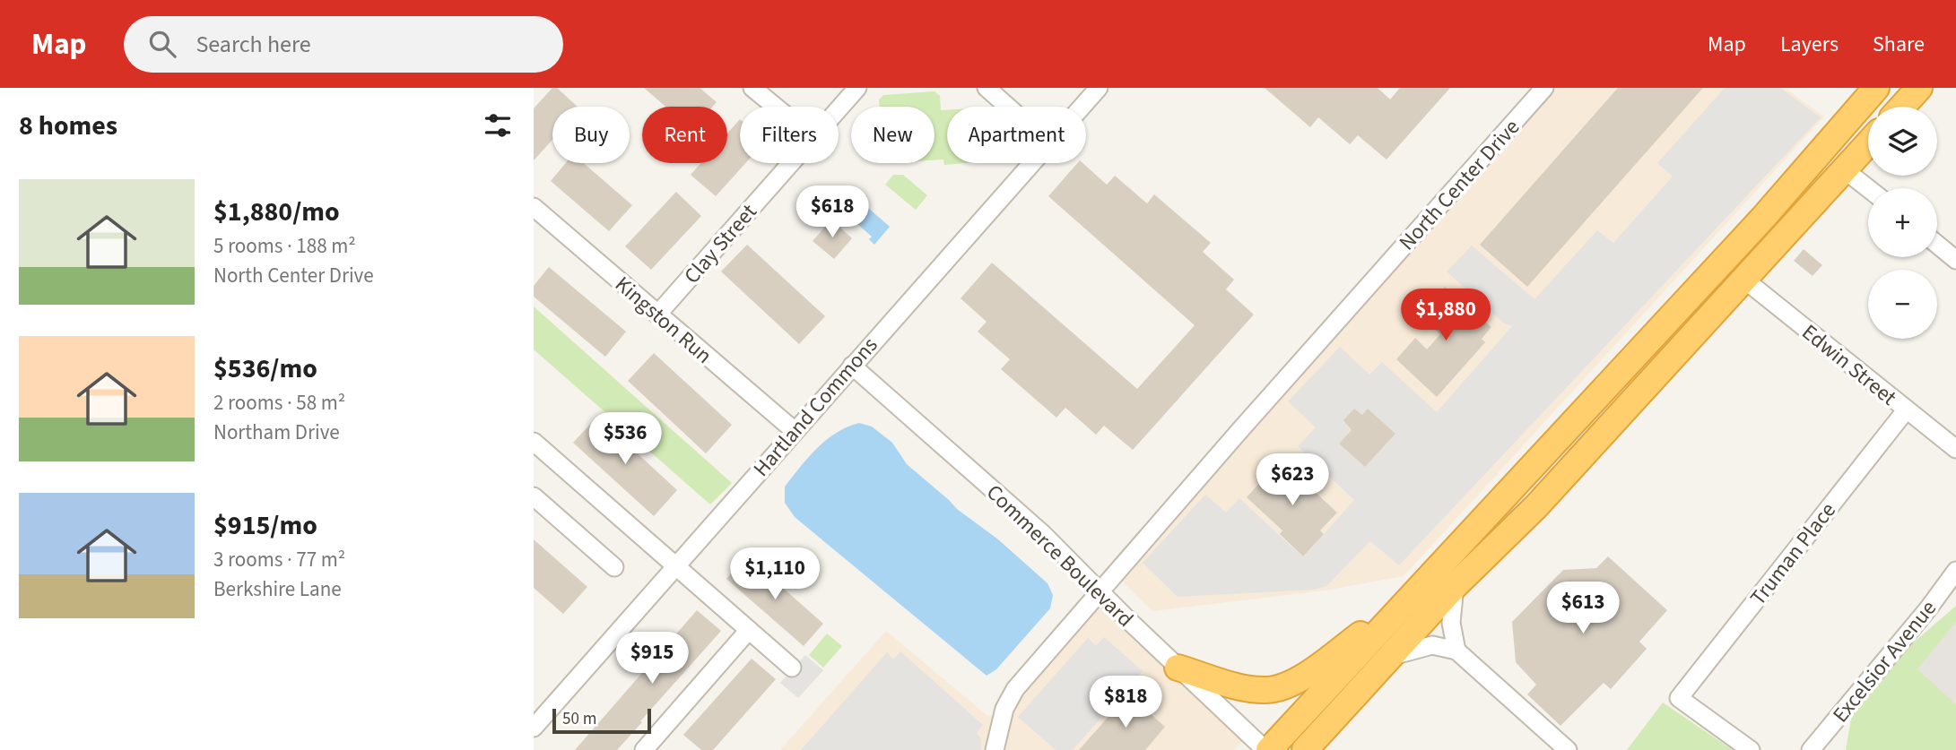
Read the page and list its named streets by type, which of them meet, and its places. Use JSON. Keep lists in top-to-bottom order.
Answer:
{
  "streets": {
    "street": [
      "North Center Drive",
      "Clay Street",
      "Kingston Run",
      "Edwin Street",
      "Hartland Commons",
      "Truman Place",
      "Commerce Boulevard",
      "Excelsior Avenue"
    ]
  },
  "crossings": [
    ["North Center Drive", "Commerce Boulevard"],
    ["Clay Street", "Kingston Run"],
    ["Kingston Run", "Hartland Commons"],
    ["Edwin Street", "Truman Place"],
    ["Hartland Commons", "Commerce Boulevard"]
  ],
  "scale_bar": "50 m",
  "page": {
    "header": "Map",
    "search": "Search here",
    "nav": ["Map", "Layers", "Share"],
    "heading": "8 homes",
    "map_buttons": ["+", "−"],
    "chip": [
      "Buy",
      "Rent",
      "Filters",
      "New",
      "Apartment"
    ],
    "list": [
      {
        "name": "$1,880/mo",
        "note": "5 rooms · 188 m² · North Center Drive"
      },
      {
        "name": "$536/mo",
        "note": "2 rooms · 58 m² · Northam Drive"
      },
      {
        "name": "$915/mo",
        "note": "3 rooms · 77 m² · Berkshire Lane"
      }
    ],
    "price": [
      "$618",
      "$1,880",
      "$536",
      "$623",
      "$1,110",
      "$613",
      "$915",
      "$818"
    ],
    "scale": "50 m"
  }
}
